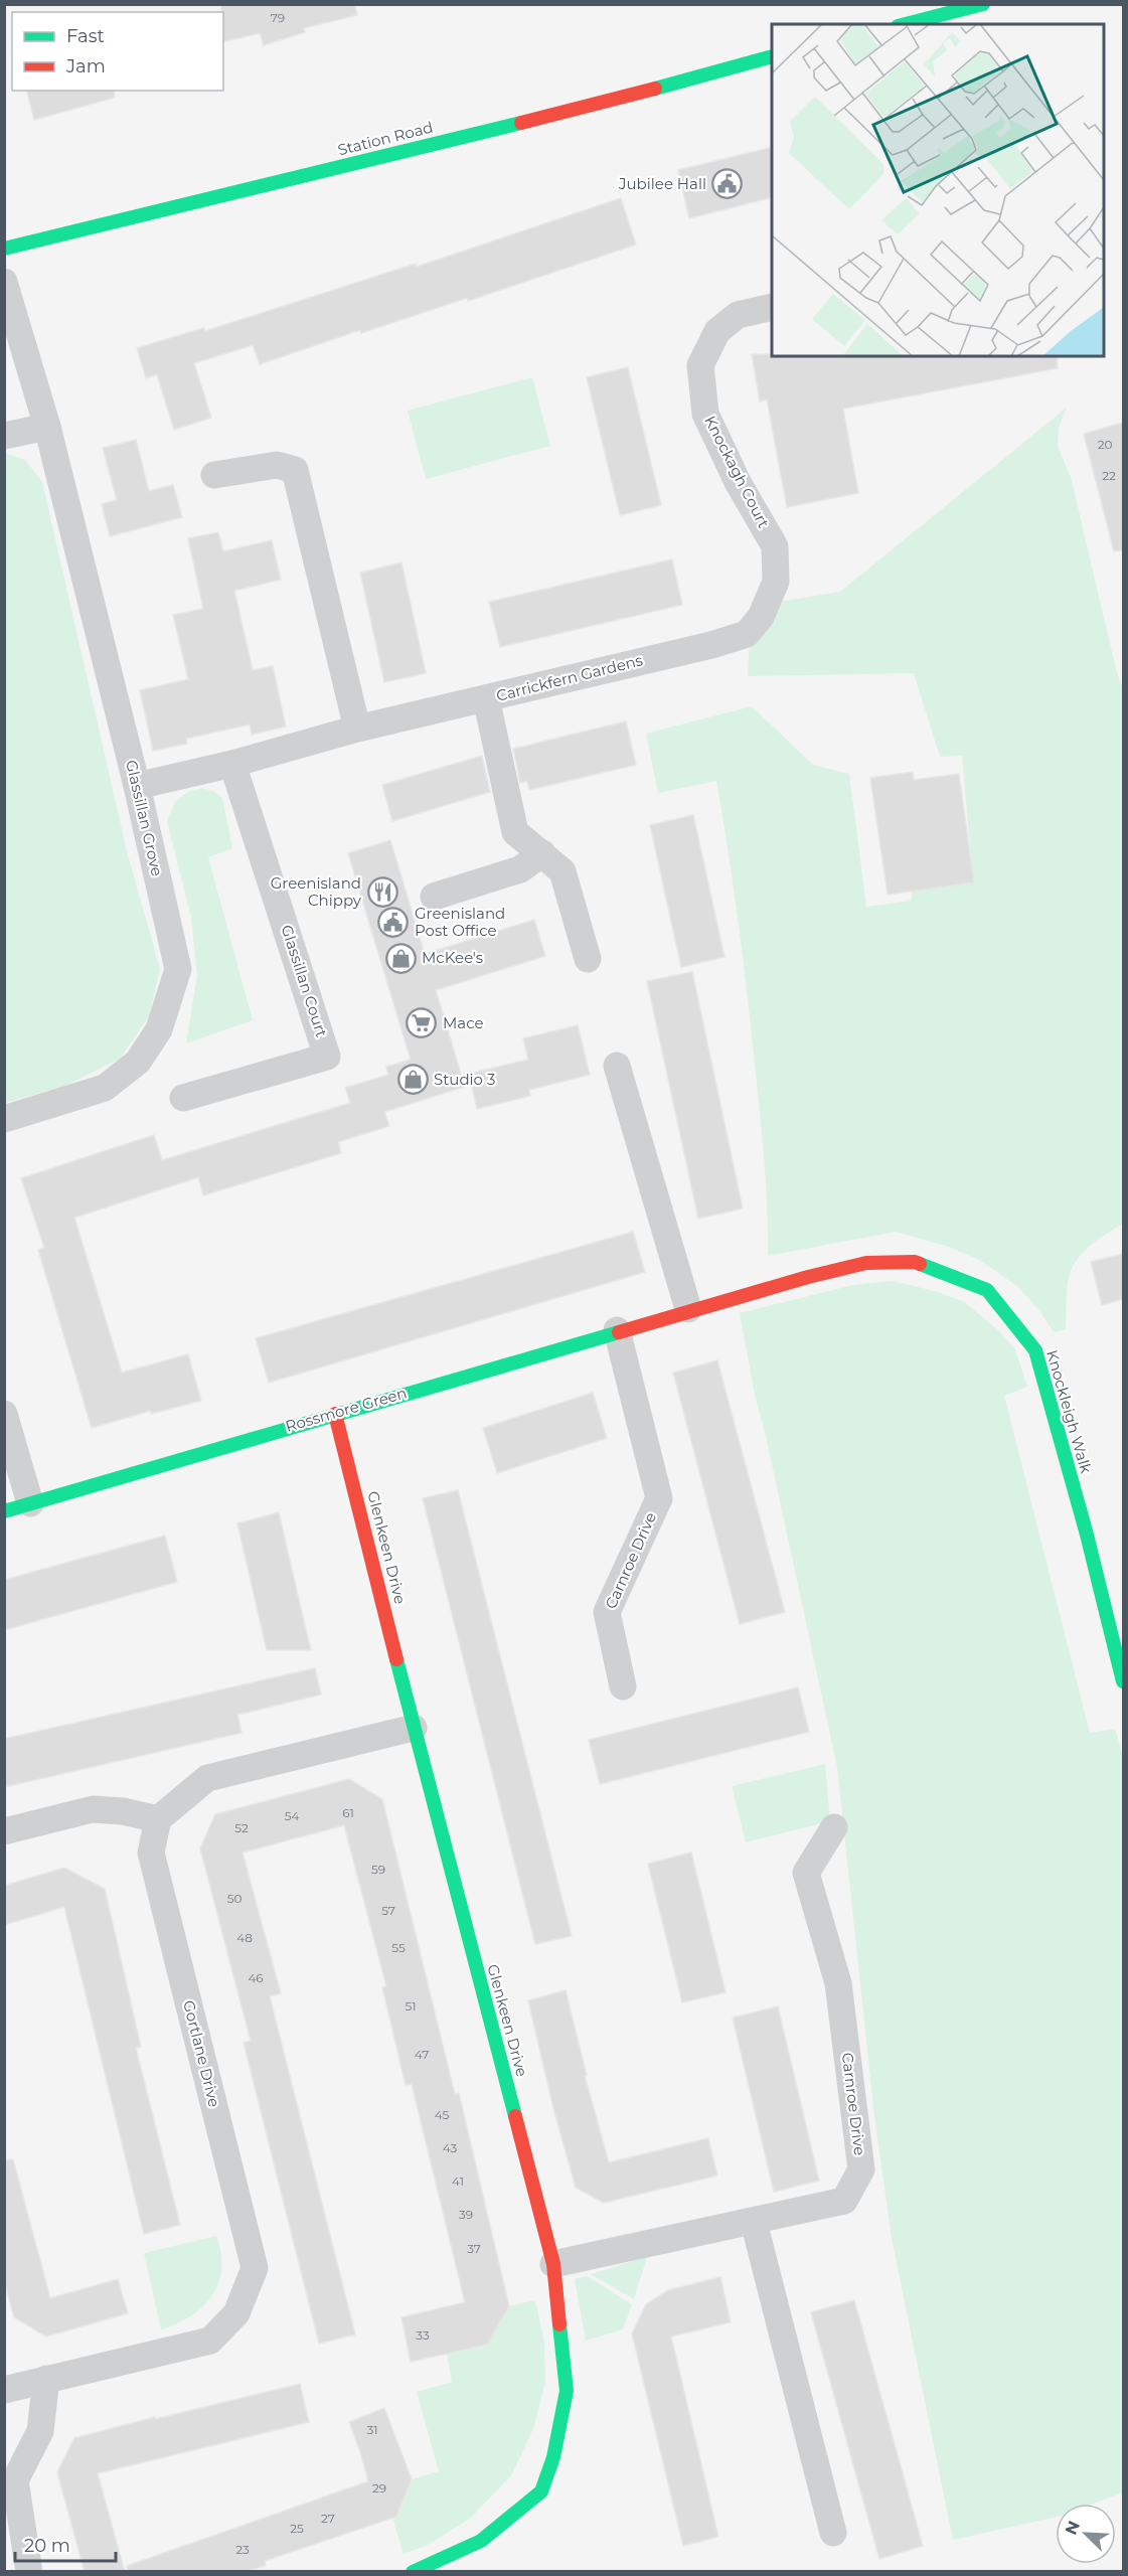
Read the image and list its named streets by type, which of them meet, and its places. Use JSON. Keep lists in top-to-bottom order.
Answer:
{
  "streets": {
    "street": [
      "Station Road",
      "Knockagh Court",
      "Carrickfern Gardens",
      "Glassillan Grove",
      "Glassillan Court",
      "Rossmore Green",
      "Knockleigh Walk",
      "Glenkeen Drive",
      "Carnroe Drive",
      "Gortlane Drive"
    ]
  },
  "crossings": [
    ["Knockagh Court", "Carrickfern Gardens"],
    ["Carrickfern Gardens", "Glassillan Grove"],
    ["Carrickfern Gardens", "Glassillan Court"],
    ["Rossmore Green", "Knockleigh Walk"],
    ["Rossmore Green", "Glenkeen Drive"],
    ["Rossmore Green", "Carnroe Drive"],
    ["Glenkeen Drive", "Carnroe Drive"]
  ],
  "places": {
    "public building": ["Jubilee Hall", "Greenisland Post Office"],
    "restaurant": ["Greenisland Chippy"],
    "shop": ["McKee's", "Studio 3"],
    "supermarket": ["Mace"]
  },
  "house_numbers": [
    "79",
    "20",
    "22",
    "61",
    "54",
    "52",
    "59",
    "50",
    "57",
    "48",
    "55",
    "46",
    "51",
    "47",
    "45",
    "43",
    "41",
    "39",
    "37",
    "33",
    "31",
    "29",
    "27",
    "25",
    "23"
  ],
  "legend": ["Fast", "Jam"],
  "scale_bar": "20 m",
  "north": "top left"
}
